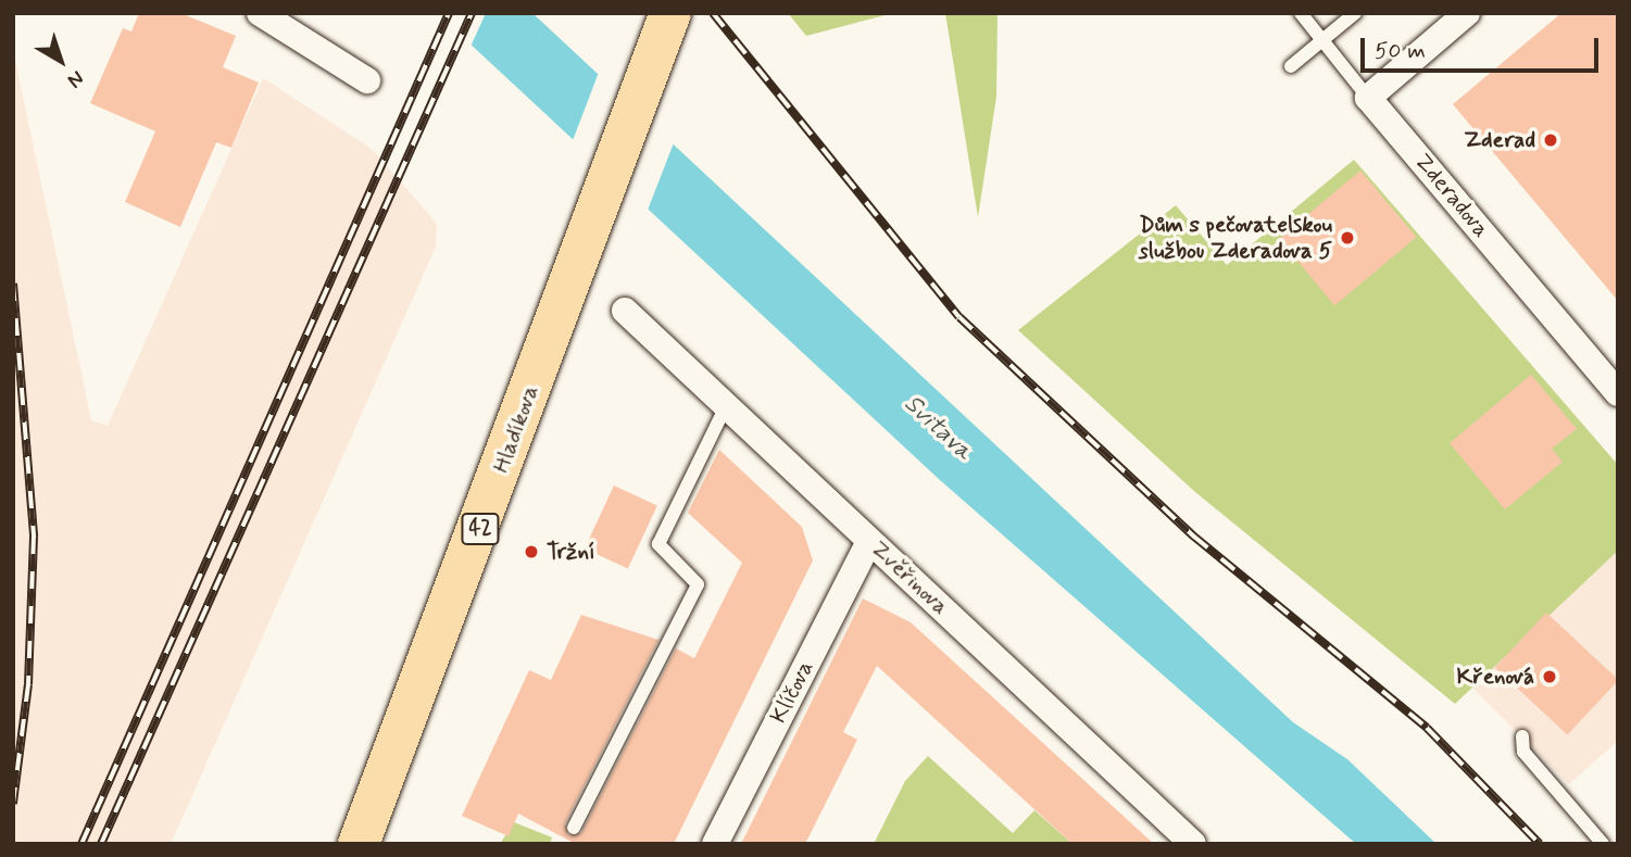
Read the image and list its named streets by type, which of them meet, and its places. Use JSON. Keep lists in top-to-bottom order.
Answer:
{
  "streets": {
    "main road": ["Hladíkova", "42"],
    "street": ["Zderadova", "Zvěřinova", "Klíčova"]
  },
  "crossings": [
    ["Zvěřinova", "Klíčova"]
  ],
  "water": ["Svitava"],
  "places": [
    "Zderad",
    "Dům s pečovatelskou službou Zderadova 5",
    "Tržní",
    "Křenová"
  ],
  "scale_bar": "50 m",
  "north": "bottom right"
}
